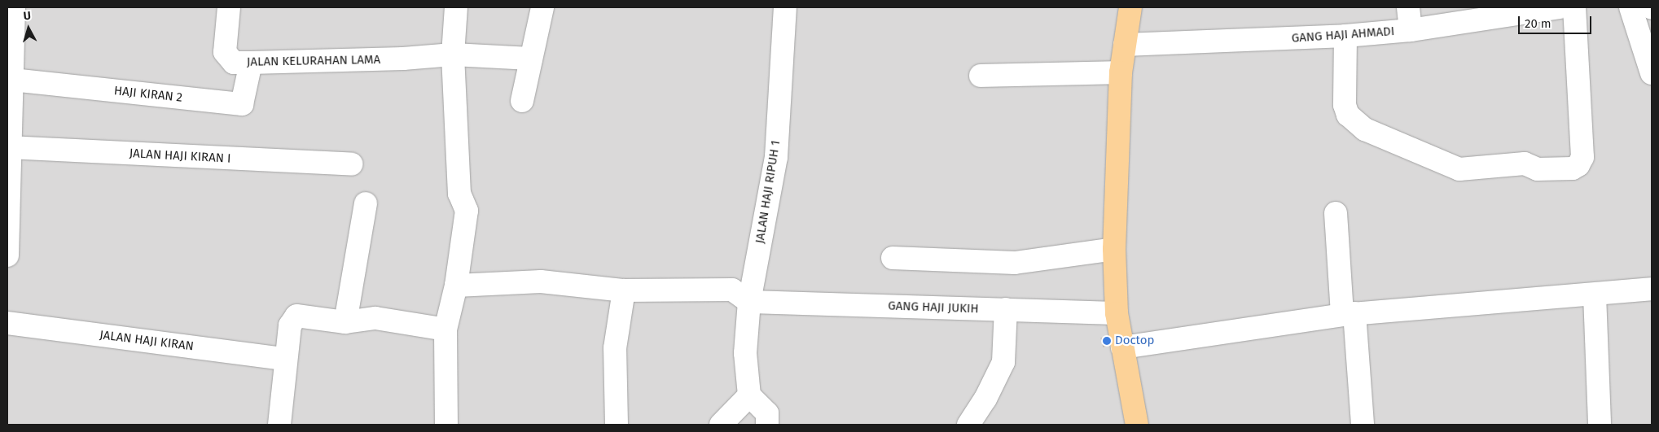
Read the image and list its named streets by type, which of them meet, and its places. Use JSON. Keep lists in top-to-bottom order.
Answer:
{
  "streets": {
    "street": [
      "GANG HAJI AHMADI",
      "JALAN KELURAHAN LAMA",
      "HAJI KIRAN 2",
      "JALAN HAJI KIRAN I",
      "JALAN HAJI RIPUH 1",
      "GANG HAJI JUKIH",
      "JALAN HAJI KIRAN"
    ]
  },
  "crossings": [
    ["JALAN KELURAHAN LAMA", "HAJI KIRAN 2"],
    ["JALAN HAJI RIPUH 1", "GANG HAJI JUKIH"]
  ],
  "places": ["Doctop"],
  "scale_bar": "20 m",
  "north": "top"
}
